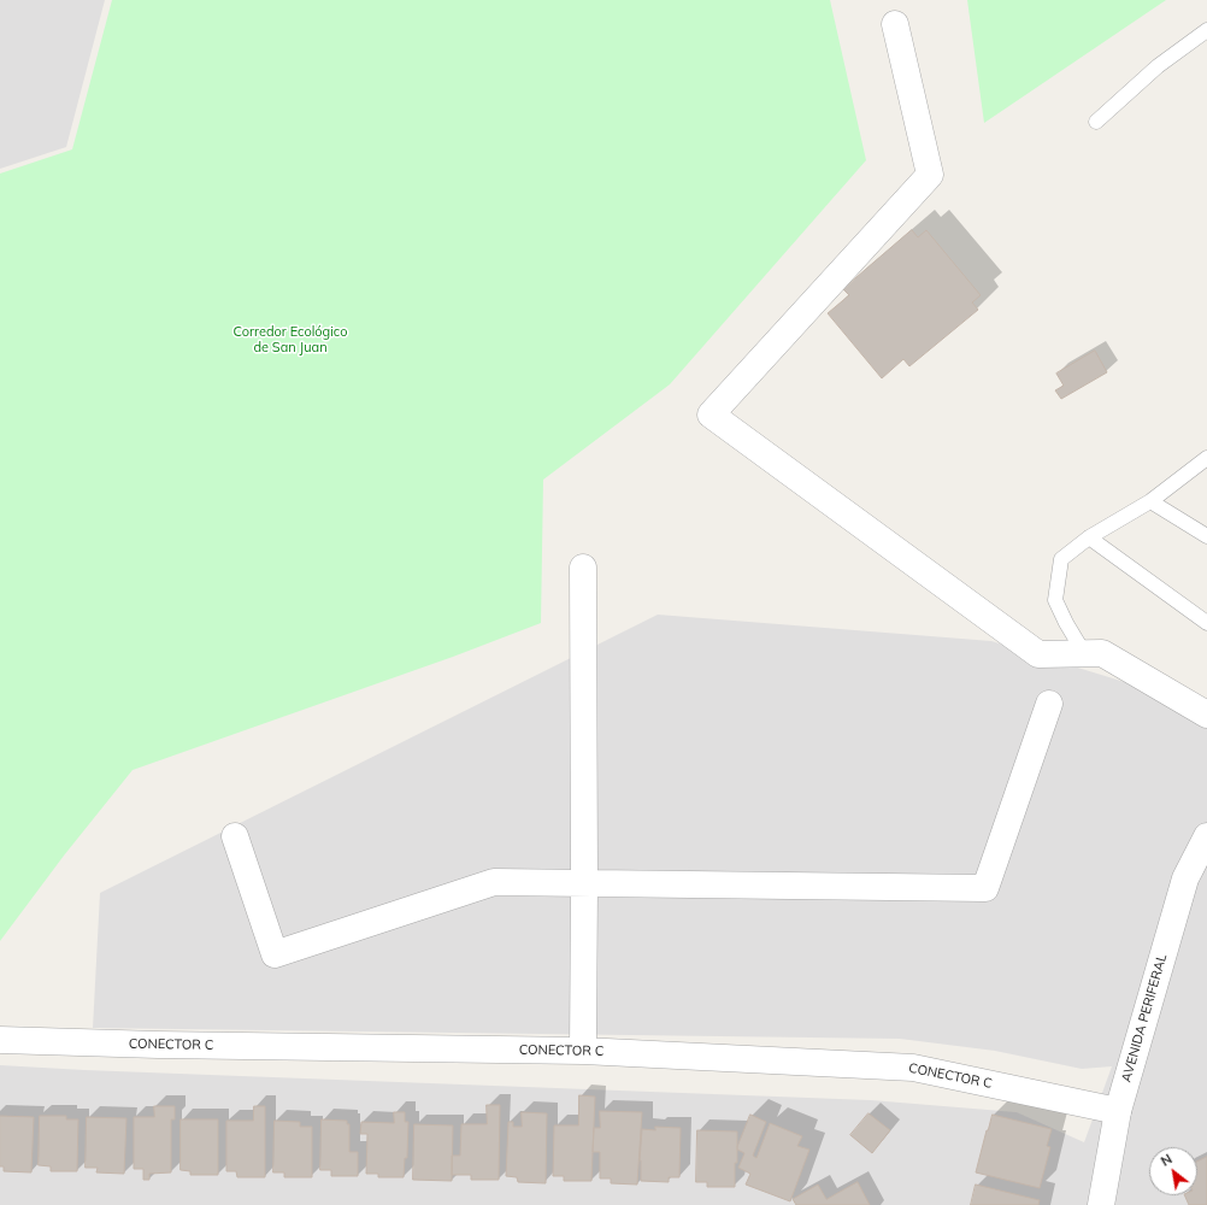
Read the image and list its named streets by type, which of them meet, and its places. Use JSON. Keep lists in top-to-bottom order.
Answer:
{
  "streets": {
    "street": ["AVENIDA PERIFERAL", "CONECTOR C"]
  },
  "crossings": [
    ["AVENIDA PERIFERAL", "CONECTOR C"]
  ],
  "parks": ["Corredor Ecológico de San Juan"],
  "north": "top left"
}
